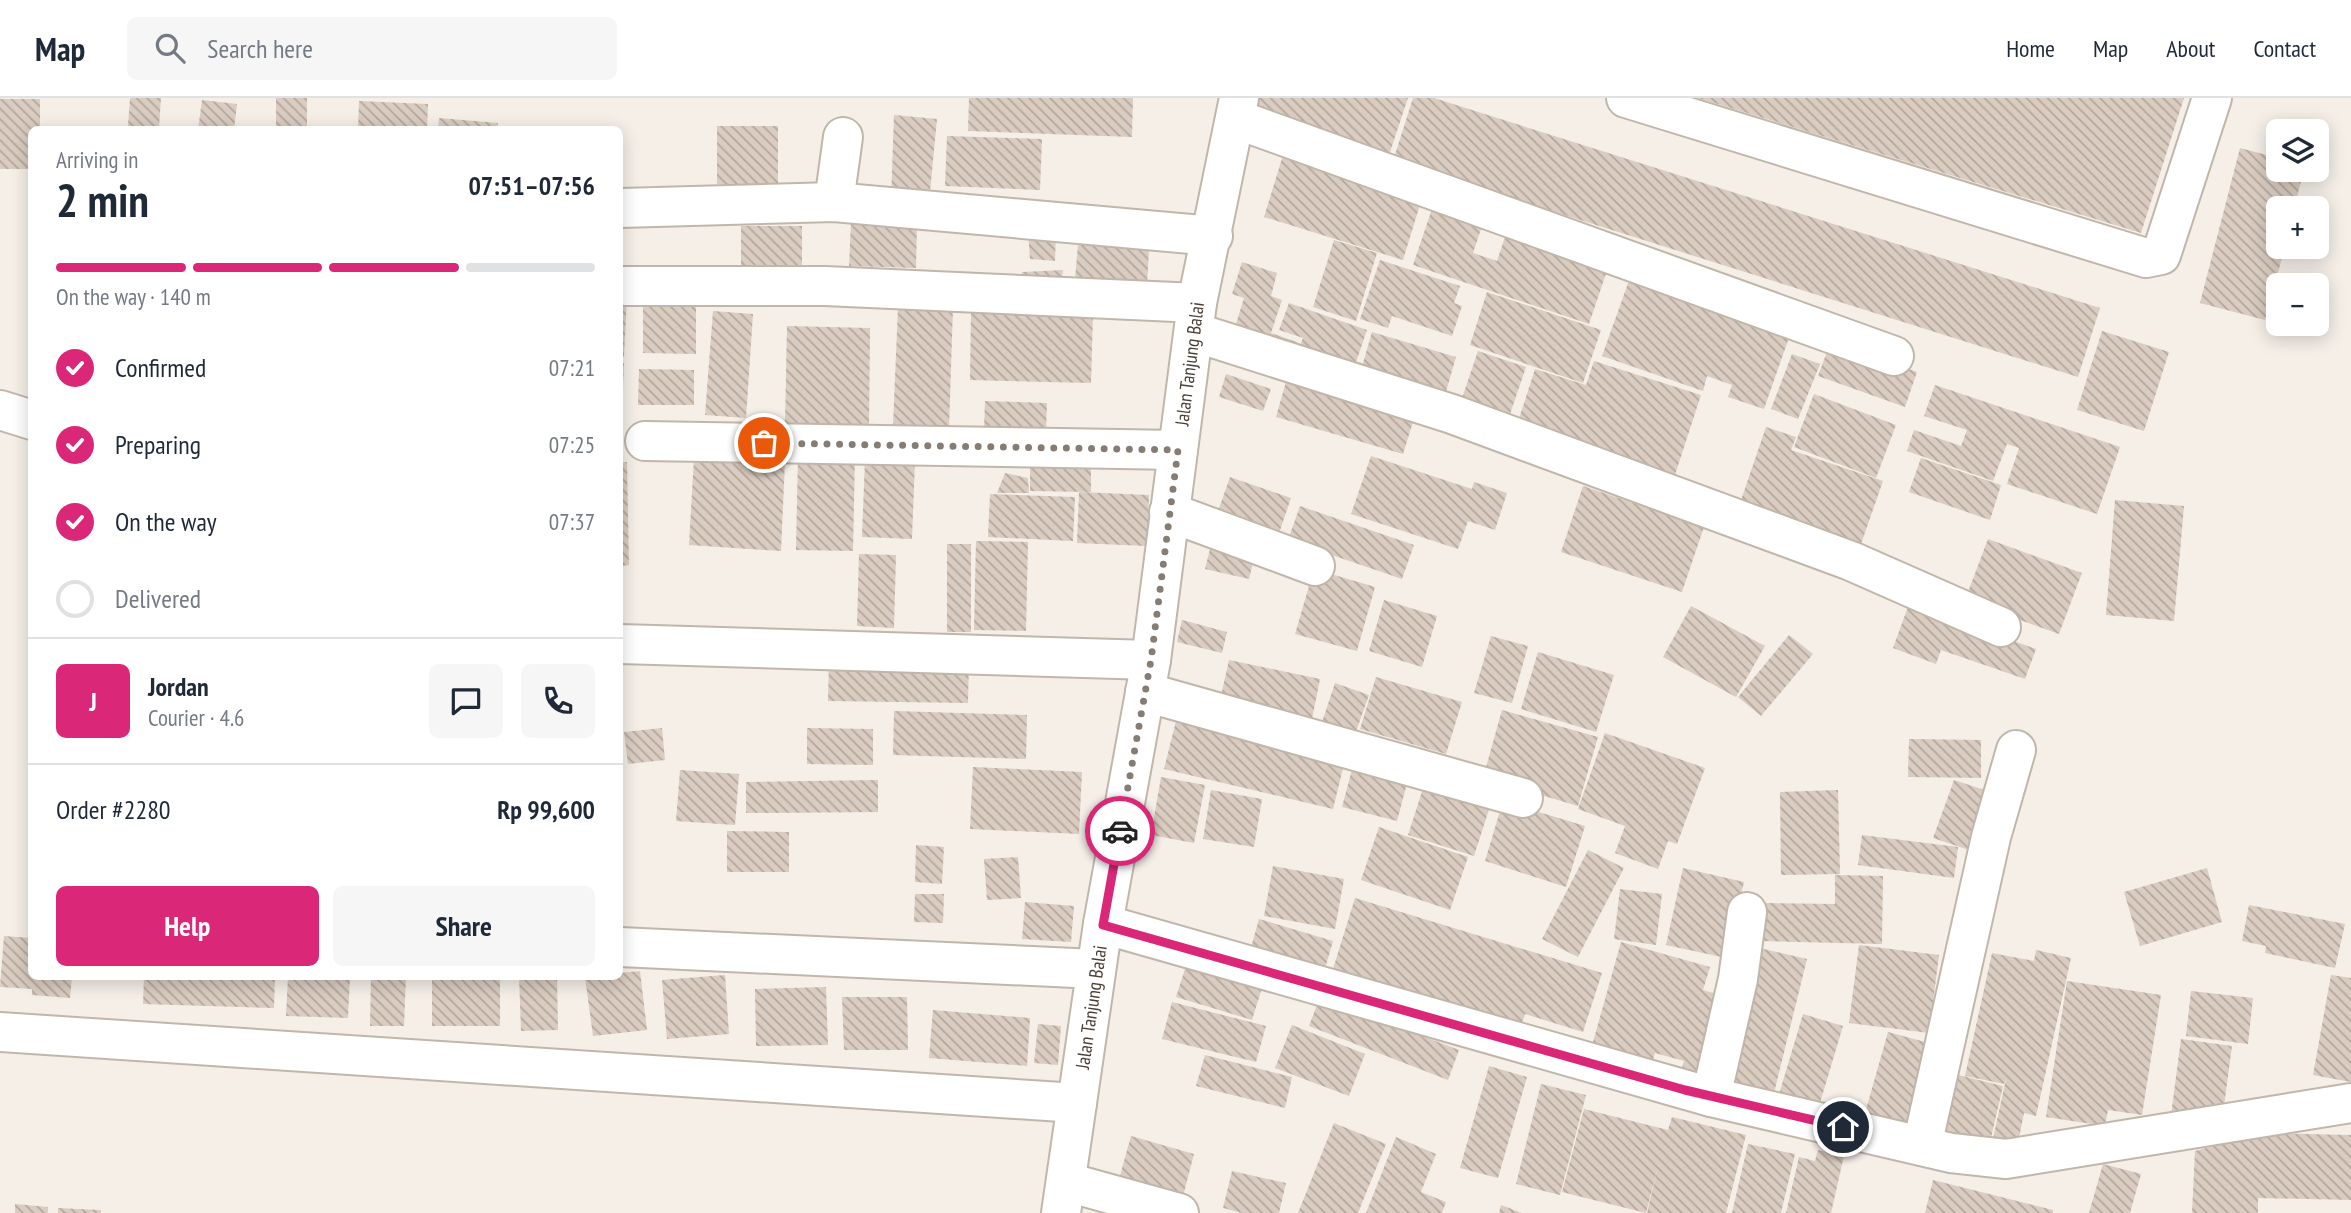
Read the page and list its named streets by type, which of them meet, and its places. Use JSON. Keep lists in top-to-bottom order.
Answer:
{
  "streets": {
    "street": ["Jalan Tanjung Balai"]
  },
  "page": {
    "header": "Map",
    "search": "Search here",
    "nav": [
      "Home",
      "Map",
      "About",
      "Contact"
    ],
    "map_buttons": ["+", "−"],
    "heading": ["2 min", "Arriving in", "07:51–07:56"],
    "panel": [
      "Jordan",
      "Courier · 4.6",
      "Order #2280",
      "Rp 99,600"
    ],
    "bar": "On the way · 140 m",
    "list": [
      ["Confirmed", "07:21"],
      ["Preparing", "07:25"],
      ["On the way", "07:37"],
      "Delivered"
    ],
    "round": "J",
    "buttons": ["Help", "Share"]
  }
}
